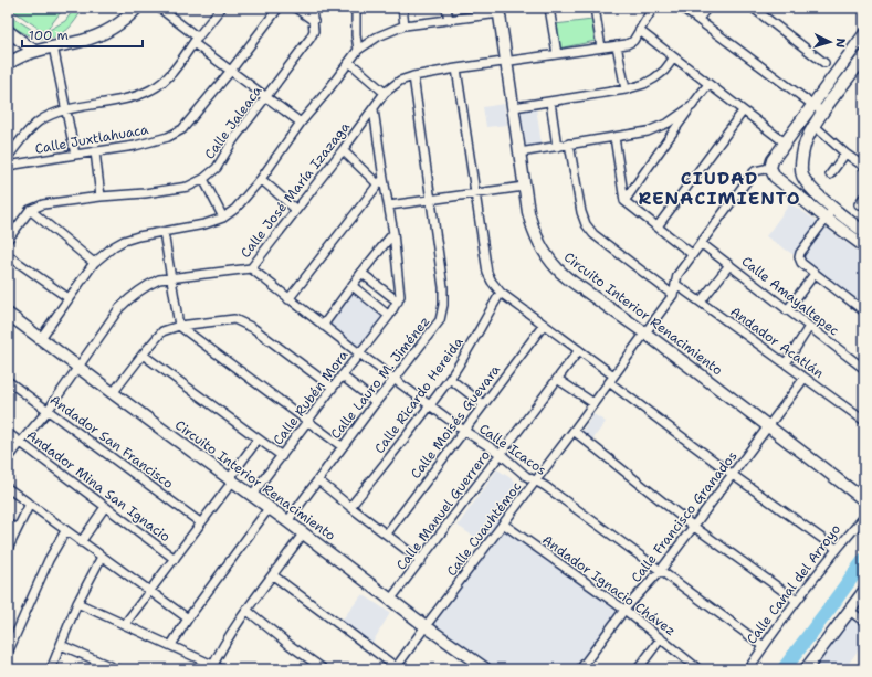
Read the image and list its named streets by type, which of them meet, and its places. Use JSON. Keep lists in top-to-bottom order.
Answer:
{
  "streets": {
    "main road": ["Circuito Interior Renacimiento"],
    "street": [
      "Calle Jaleaca",
      "Calle Juxtlahuaca",
      "Calle José María Izazaga",
      "Calle Amayaltepec",
      "Andador Acatlán",
      "Calle Lauro M. Jiménez",
      "Calle Ricardo Hereida",
      "Calle Rubén Mora",
      "Calle Moisés Guevara",
      "Andador San Francisco",
      "Calle Icacos",
      "Andador Mina San Ignacio",
      "Calle Manuel Guerrero",
      "Calle Francisco Granados",
      "Calle Cuauhtémoc",
      "Calle Canal del Arroyo",
      "Andador Ignacio Chávez"
    ]
  },
  "crossings": [
    ["Calle José María Izazaga", "Circuito Interior Renacimiento"],
    ["Calle José María Izazaga", "Calle Lauro M. Jiménez"],
    ["Calle José María Izazaga", "Calle Rubén Mora"],
    ["Calle José María Izazaga", "Andador San Francisco"],
    ["Calle José María Izazaga", "Calle Icacos"],
    ["Calle José María Izazaga", "Andador Mina San Ignacio"],
    ["Calle Amayaltepec", "Calle Cuauhtémoc"],
    ["Circuito Interior Renacimiento", "Calle Lauro M. Jiménez"],
    ["Circuito Interior Renacimiento", "Calle Rubén Mora"],
    ["Circuito Interior Renacimiento", "Calle Manuel Guerrero"],
    ["Circuito Interior Renacimiento", "Calle Francisco Granados"],
    ["Circuito Interior Renacimiento", "Calle Cuauhtémoc"],
    ["Andador Acatlán", "Calle Francisco Granados"],
    ["Andador Acatlán", "Calle Cuauhtémoc"],
    ["Calle Lauro M. Jiménez", "Calle Icacos"],
    ["Calle Ricardo Hereida", "Calle Icacos"],
    ["Calle Rubén Mora", "Calle Icacos"],
    ["Calle Moisés Guevara", "Calle Icacos"],
    ["Calle Icacos", "Calle Manuel Guerrero"],
    ["Calle Icacos", "Calle Francisco Granados"],
    ["Calle Icacos", "Calle Cuauhtémoc"],
    ["Calle Icacos", "Calle Canal del Arroyo"],
    ["Calle Francisco Granados", "Andador Ignacio Chávez"],
    ["Calle Cuauhtémoc", "Andador Ignacio Chávez"]
  ],
  "districts": ["CIUDAD RENACIMIENTO"],
  "scale_bar": "100 m",
  "north": "right"
}
